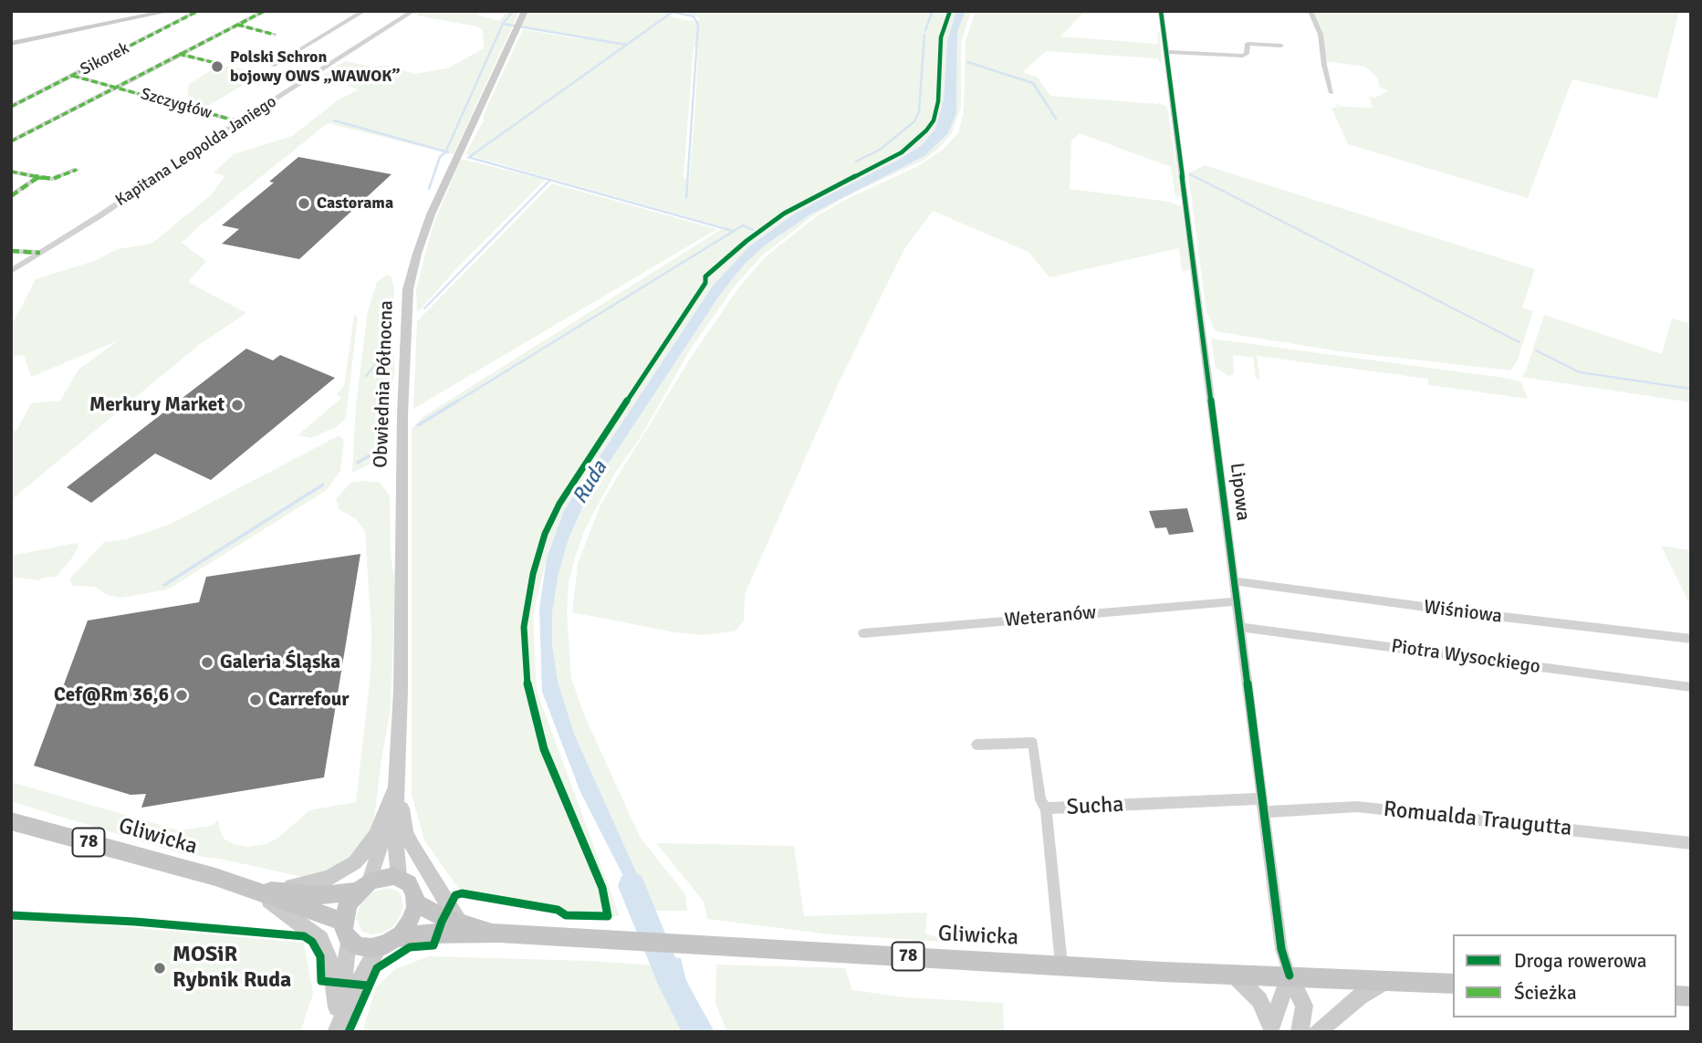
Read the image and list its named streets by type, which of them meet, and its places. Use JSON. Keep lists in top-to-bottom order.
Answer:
{
  "streets": {
    "main road": ["Obwiednia Północna", "Gliwicka", "78"],
    "street": [
      "Sikorek",
      "Szczygłów",
      "Kapitana Leopolda Janiego",
      "Lipowa",
      "Wiśniowa",
      "Weteranów",
      "Piotra Wysockiego",
      "Sucha",
      "Romualda Traugutta"
    ]
  },
  "crossings": [
    ["Szczygłów", "Kapitana Leopolda Janiego"],
    ["Obwiednia Północna", "Gliwicka"],
    ["Obwiednia Północna", "78"],
    ["Lipowa", "Wiśniowa"],
    ["Lipowa", "Weteranów"],
    ["Lipowa", "Piotra Wysockiego"],
    ["Lipowa", "Sucha"],
    ["Lipowa", "Romualda Traugutta"],
    ["Lipowa", "Gliwicka"],
    ["Sucha", "Gliwicka"],
    ["Gliwicka", "78"]
  ],
  "water": ["Ruda"],
  "places": [
    "Polski Schron bojowy OWS „WAWOK”",
    "Castorama",
    "Merkury Market",
    "Galeria Śląska",
    "Cef@Rm 36,6",
    "Carrefour",
    "MOSiR Rybnik Ruda"
  ],
  "legend": ["Droga rowerowa", "Ścieżka"]
}
